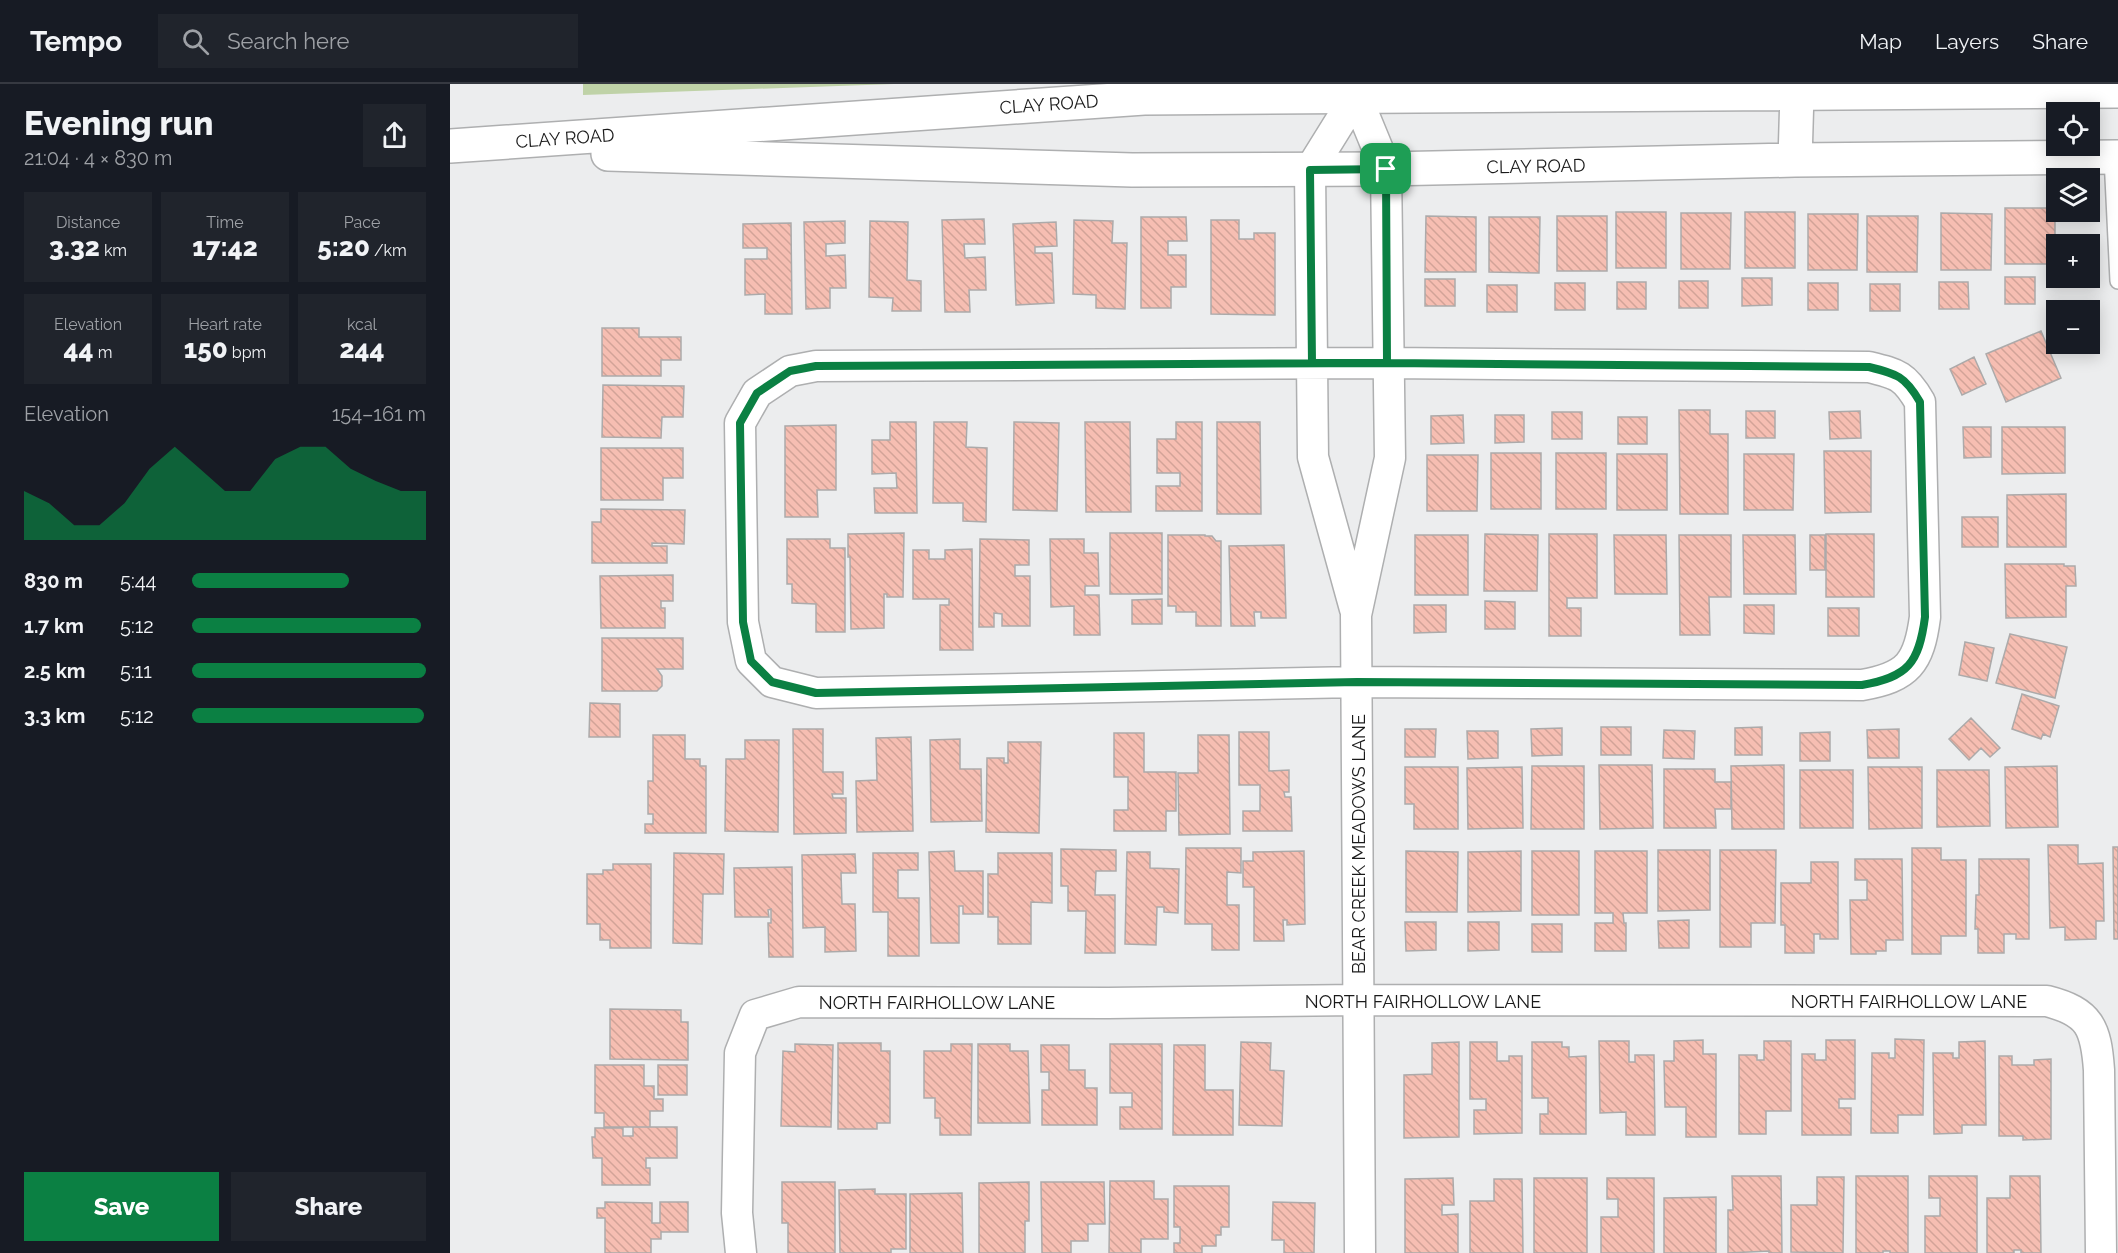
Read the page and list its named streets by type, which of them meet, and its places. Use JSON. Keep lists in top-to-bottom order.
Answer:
{
  "streets": {
    "main road": ["CLAY ROAD"],
    "street": ["BEAR CREEK MEADOWS LANE", "NORTH FAIRHOLLOW LANE"]
  },
  "crossings": [
    ["CLAY ROAD", "BEAR CREEK MEADOWS LANE"],
    ["BEAR CREEK MEADOWS LANE", "NORTH FAIRHOLLOW LANE"]
  ],
  "page": {
    "header": "Tempo",
    "search": "Search here",
    "nav": ["Map", "Layers", "Share"],
    "heading": ["Evening run", "21:04 · 4 × 830 m"],
    "map_buttons": ["+", "−"],
    "stats": [
      ["Distance", "3.32 km"],
      ["Time", "17:42"],
      ["Pace", "5:20 /km"],
      ["Elevation", "44 m"],
      ["Heart rate", "150 bpm"],
      ["kcal", "244"]
    ],
    "chart": ["Elevation", "154–161 m"],
    "list": [
      {
        "name": "830 m",
        "note": "5:44"
      },
      {
        "name": "1.7 km",
        "note": "5:12"
      },
      {
        "name": "2.5 km",
        "note": "5:11"
      },
      {
        "name": "3.3 km",
        "note": "5:12"
      }
    ],
    "buttons": ["Save", "Share"]
  }
}
